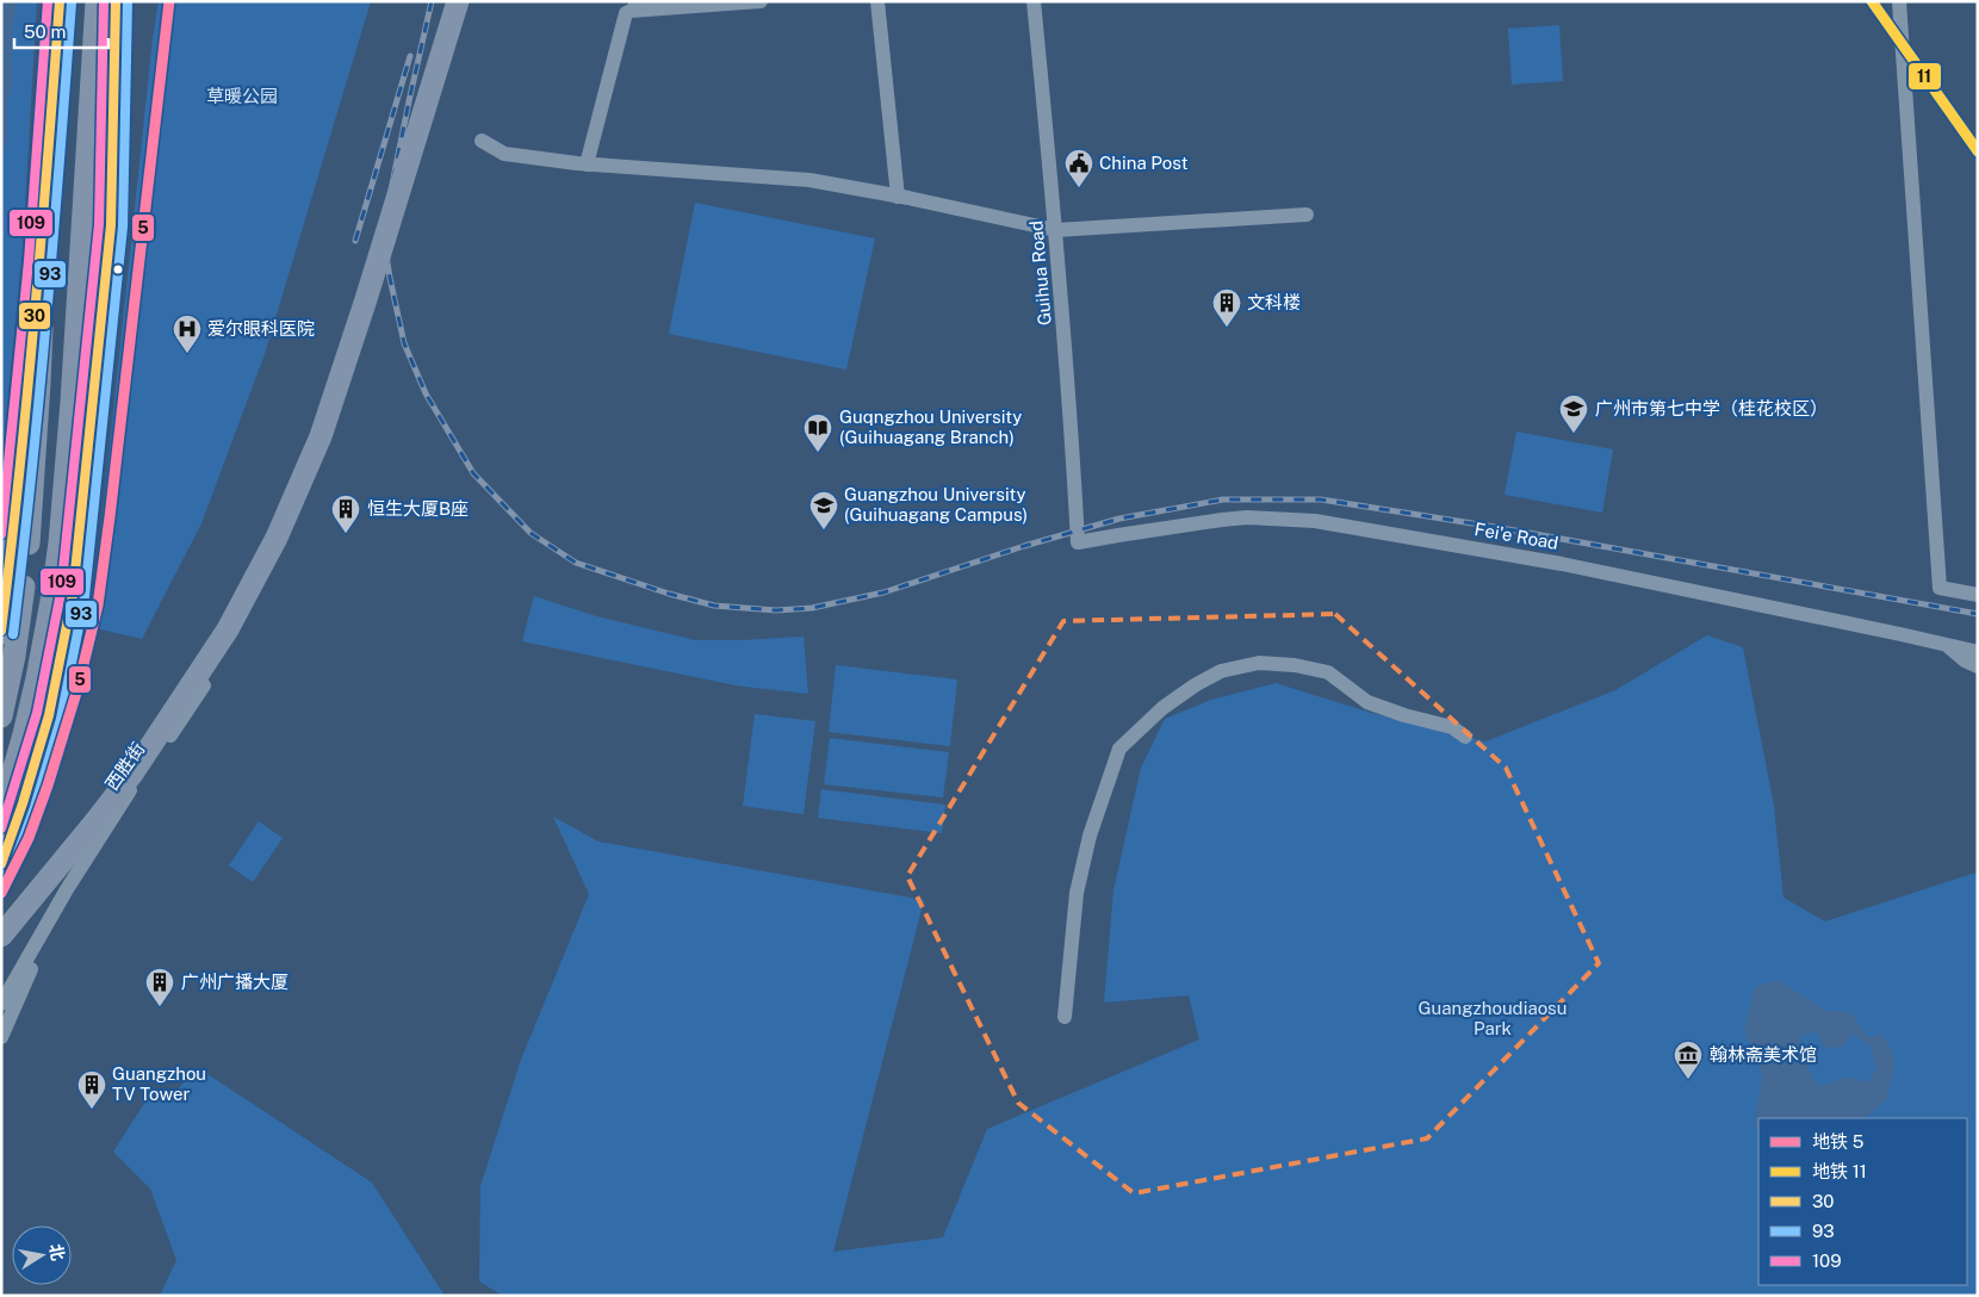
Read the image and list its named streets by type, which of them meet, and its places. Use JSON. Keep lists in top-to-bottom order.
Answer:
{
  "streets": {
    "street": ["Guihua Road", "Fei'e Road", "西胜街"]
  },
  "crossings": [
    ["Guihua Road", "Fei'e Road"]
  ],
  "parks": ["草暖公园", "Guangzhoudiaosu Park"],
  "places": {
    "public building": ["China Post"],
    "building": [
      "文科楼",
      "恒生大厦B座",
      "广州广播大厦",
      "Guangzhou TV Tower"
    ],
    "hospital": ["爱尔眼科医院"],
    "school or university": ["广州市第七中学（桂花校区）", "Guangzhou University (Guihuagang Campus)"],
    "library": ["Guqngzhou University (Guihuagang Branch)"],
    "museum": ["翰林斋美术馆"]
  },
  "lines": [
    "metro line 5",
    "metro line 11",
    "transit line 30",
    "transit line 93",
    "transit line 109"
  ],
  "legend": [
    "地铁 5",
    "地铁 11",
    "30",
    "93",
    "109"
  ],
  "scale_bar": "50 m",
  "north": "right"
}
